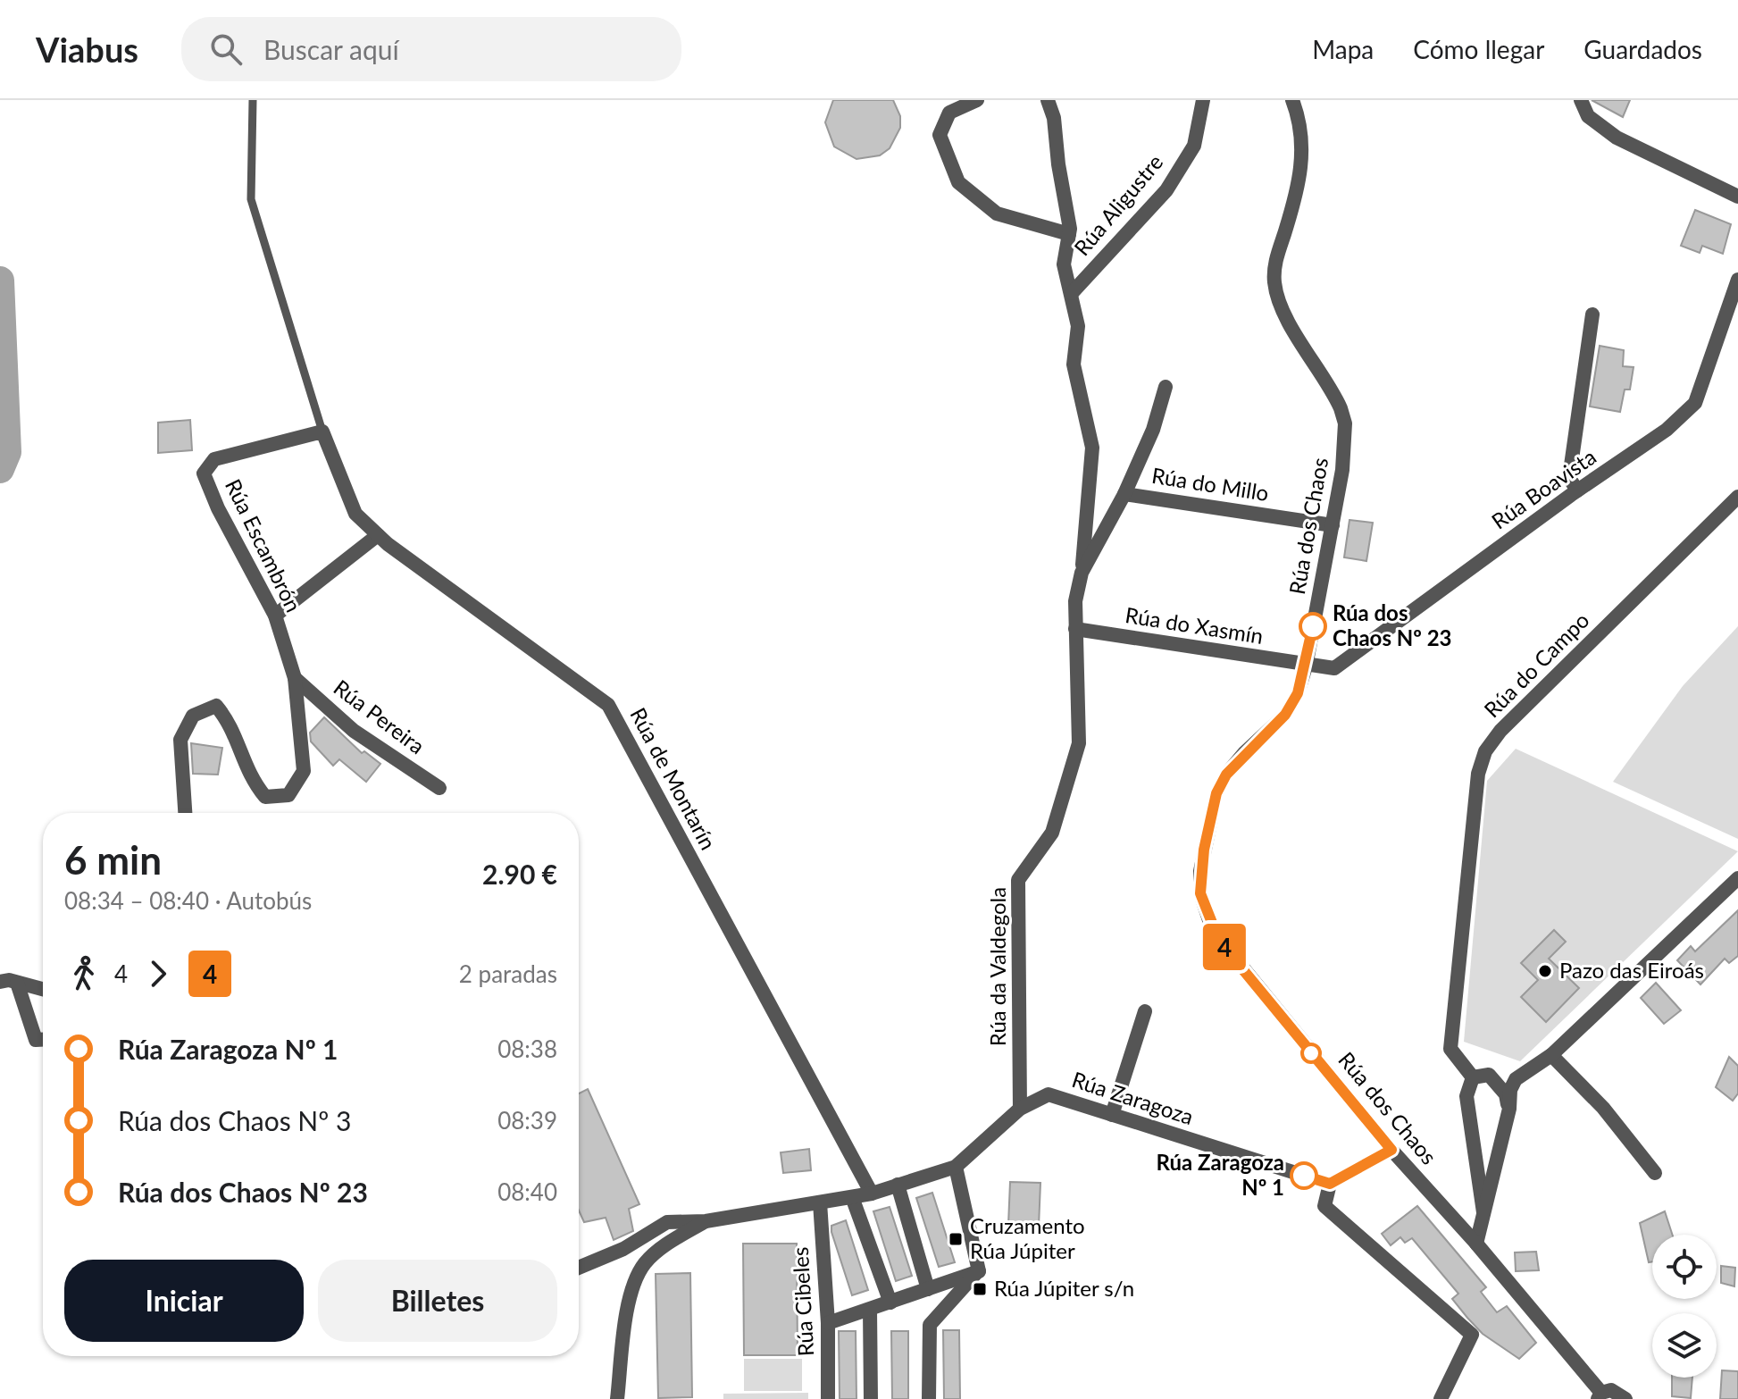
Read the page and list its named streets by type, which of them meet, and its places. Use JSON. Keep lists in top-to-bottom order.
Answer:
{
  "streets": {
    "street": [
      "Rúa Aligustre",
      "Rúa do Millo",
      "Rúa Boavista",
      "Rúa dos Chaos",
      "Rúa Escambrón",
      "Rúa do Xasmín",
      "Rúa do Campo",
      "Rúa Pereira",
      "Rúa de Montarín",
      "Rúa da Valdegola",
      "Rúa Zaragoza",
      "Rúa Cibeles"
    ]
  },
  "crossings": [
    ["Rúa do Millo", "Rúa dos Chaos"],
    ["Rúa do Millo", "Rúa da Valdegola"],
    ["Rúa Boavista", "Rúa dos Chaos"],
    ["Rúa Boavista", "Rúa do Xasmín"],
    ["Rúa dos Chaos", "Rúa do Xasmín"],
    ["Rúa Escambrón", "Rúa Pereira"],
    ["Rúa Escambrón", "Rúa de Montarín"],
    ["Rúa do Xasmín", "Rúa da Valdegola"],
    ["Rúa de Montarín", "Rúa Zaragoza"],
    ["Rúa da Valdegola", "Rúa Zaragoza"],
    ["Rúa Zaragoza", "Rúa Cibeles"]
  ],
  "places": {
    "other": ["Rúa dos Chaos Nº 23", "Pazo das Eiroás", "Rúa Zaragoza Nº 1"],
    "transit": ["Cruzamento Rúa Júpiter", "Rúa Júpiter s/n"]
  },
  "lines": ["bus line 4"],
  "page": {
    "header": "Viabus",
    "search": "Buscar aquí",
    "nav": ["Mapa", "Cómo llegar", "Guardados"],
    "on_map": "4",
    "heading": ["6 min", "08:34 – 08:40 · Autobús", "2.90 €"],
    "legs": ["4", "4", "2 paradas"],
    "list": [
      {
        "name": "Rúa Zaragoza Nº 1",
        "value": "08:38"
      },
      {
        "name": "Rúa dos Chaos Nº 3",
        "value": "08:39"
      },
      {
        "name": "Rúa dos Chaos Nº 23",
        "value": "08:40"
      }
    ],
    "buttons": ["Iniciar", "Billetes"]
  }
}
